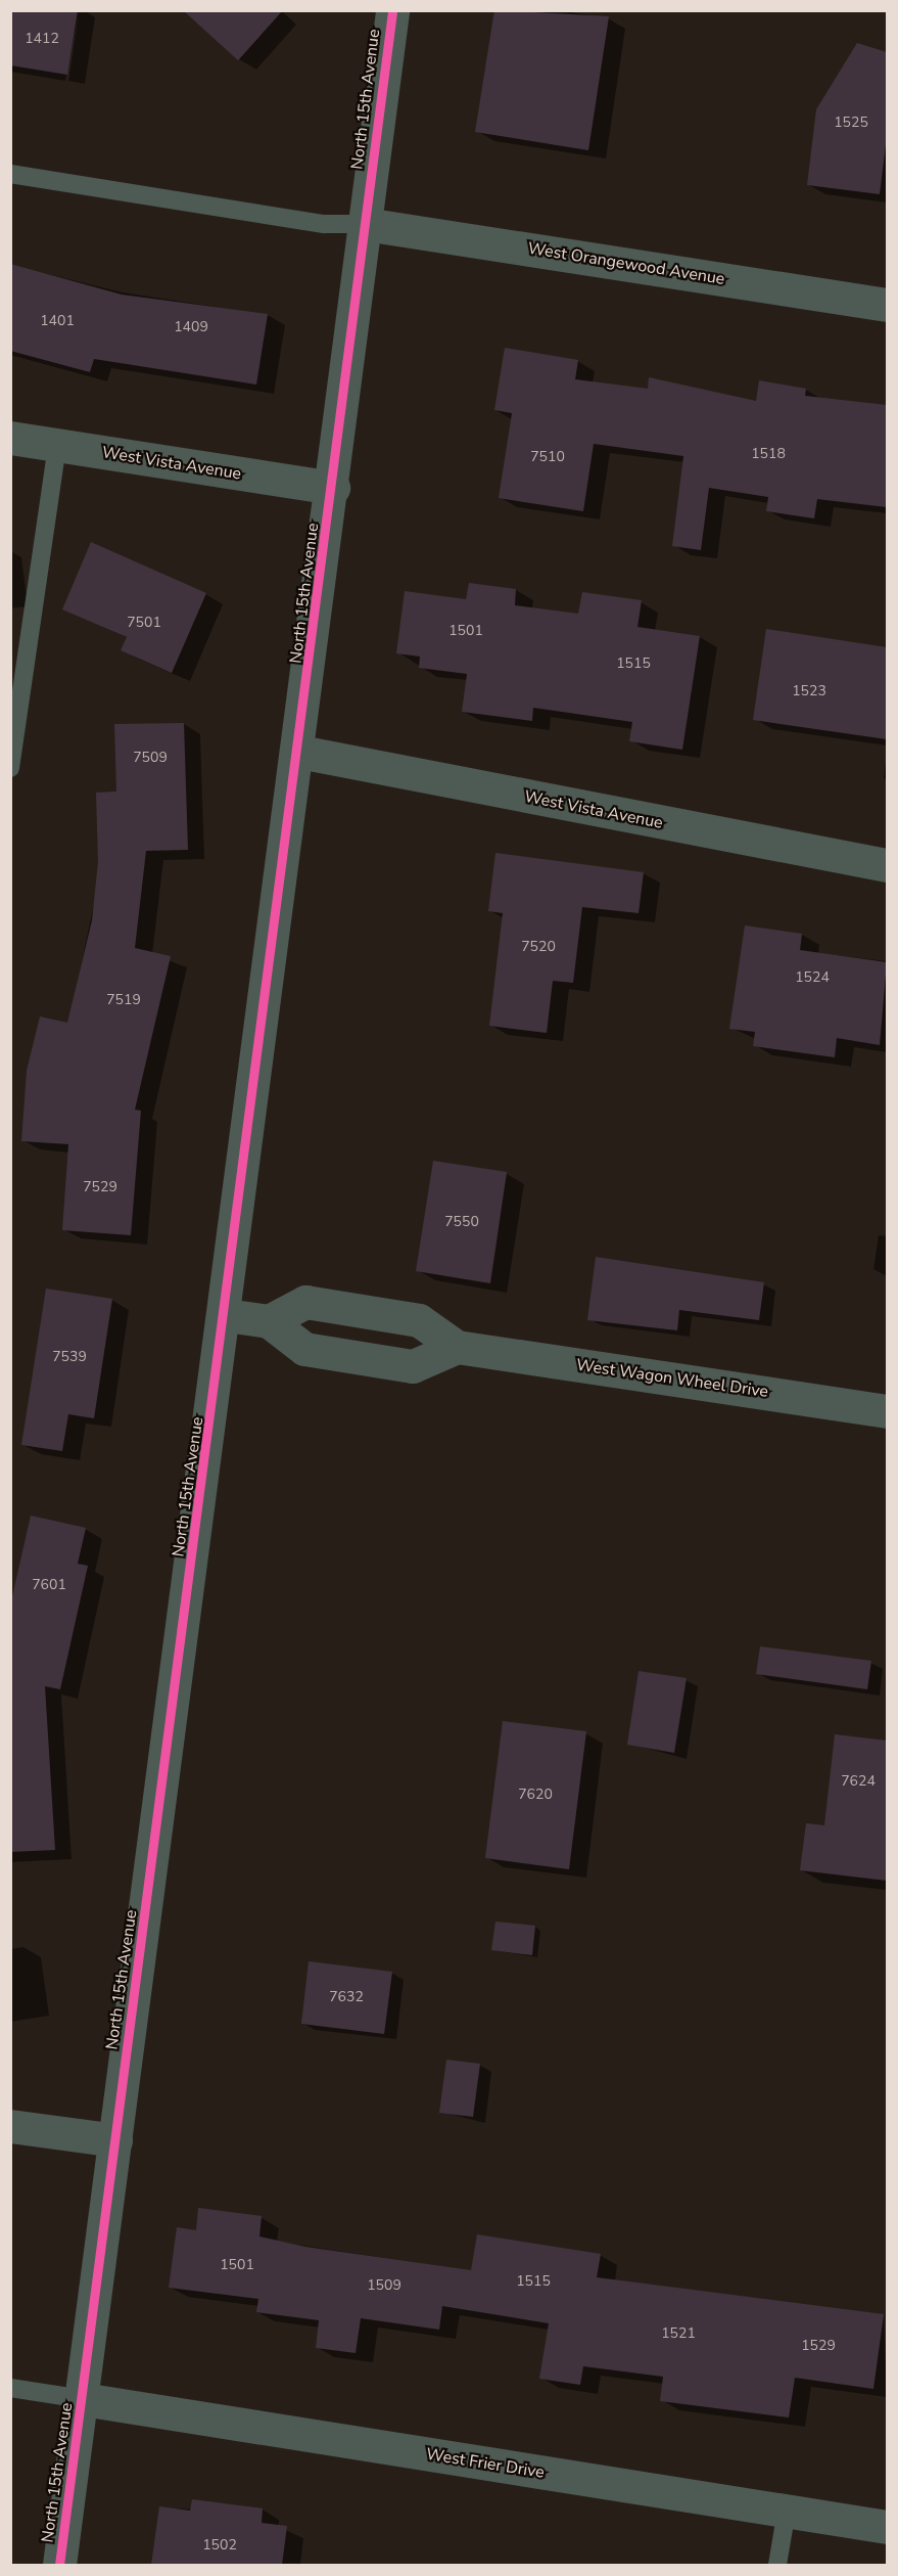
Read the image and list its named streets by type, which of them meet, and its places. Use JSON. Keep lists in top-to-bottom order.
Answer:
{
  "streets": {
    "street": [
      "North 15th Avenue",
      "West Orangewood Avenue",
      "West Vista Avenue",
      "West Wagon Wheel Drive",
      "West Frier Drive"
    ]
  },
  "crossings": [
    ["North 15th Avenue", "West Orangewood Avenue"],
    ["North 15th Avenue", "West Vista Avenue"],
    ["North 15th Avenue", "West Frier Drive"]
  ],
  "house_numbers": [
    "1412",
    "1525",
    "1401",
    "1409",
    "1518",
    "7510",
    "7501",
    "1501",
    "1515",
    "1523",
    "7509",
    "7520",
    "1524",
    "7519",
    "7529",
    "7550",
    "7539",
    "7601",
    "7624",
    "7620",
    "7632",
    "1501",
    "1515",
    "1509",
    "1521",
    "1529",
    "1502"
  ]
}
